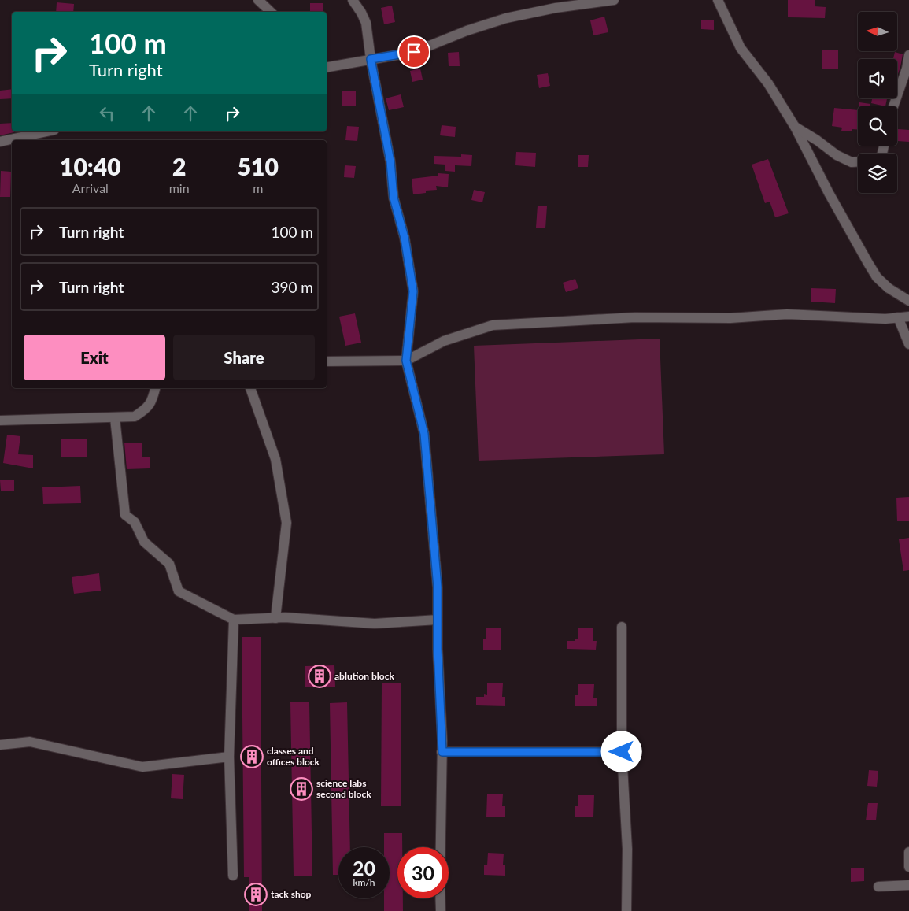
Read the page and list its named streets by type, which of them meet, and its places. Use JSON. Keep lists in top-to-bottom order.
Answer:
{
  "places": {
    "building": [
      "ablution block",
      "classes and offices block",
      "science labs second block",
      "tack shop"
    ]
  },
  "north": "left",
  "page": {
    "turn": ["100 m", "Turn right"],
    "eta": [
      "10:40",
      "Arrival",
      "2",
      "min",
      "510",
      "m"
    ],
    "list": [
      {
        "name": "Turn right",
        "value": "100 m"
      },
      {
        "name": "Turn right",
        "value": "390 m"
      }
    ],
    "buttons": ["Exit", "Share"],
    "speed": "20 km/h",
    "limit": "30"
  }
}
